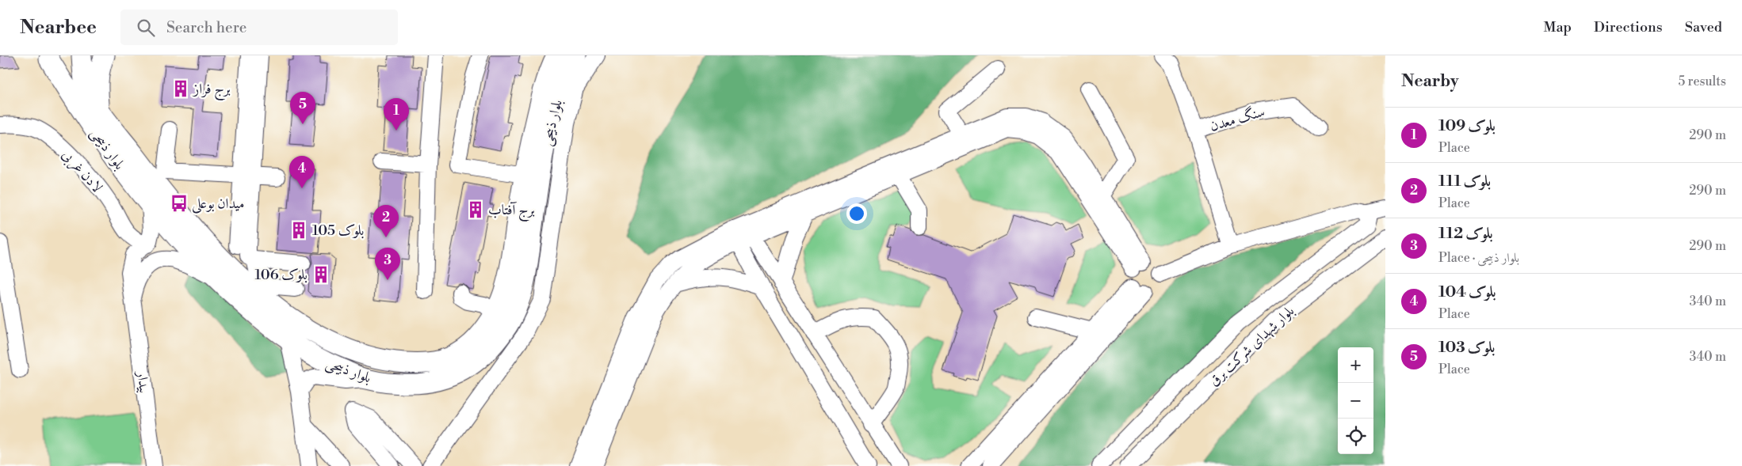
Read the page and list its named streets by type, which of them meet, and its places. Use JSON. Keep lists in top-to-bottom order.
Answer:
{
  "streets": {
    "main road": ["بلوار ذبیحی"],
    "street": [
      "سنگ معدن",
      "لادن غربی",
      "بلوار شهدای شرکت برق",
      "بیدار"
    ]
  },
  "crossings": [
    ["لادن غربی", "بیدار"]
  ],
  "places": {
    "building": [
      "برج فراز",
      "برج آفتاب",
      "بلوک 105",
      "بلوک 106"
    ],
    "bus stop": ["میدان بوعلی"]
  },
  "page": {
    "header": "Nearbee",
    "search": "Search here",
    "nav": ["Map", "Directions", "Saved"],
    "heading": ["Nearby", "5 results"],
    "pins": [
      "5",
      "1",
      "4",
      "2",
      "3"
    ],
    "list": [
      {
        "mark": "1",
        "name": "بلوک 109",
        "note": "Place",
        "value": "290 m"
      },
      {
        "mark": "2",
        "name": "بلوک 111",
        "note": "Place",
        "value": "290 m"
      },
      {
        "mark": "3",
        "name": "بلوک 112",
        "note": "Place · بلوار ذبیحی",
        "value": "290 m"
      },
      {
        "mark": "4",
        "name": "بلوک 104",
        "note": "Place",
        "value": "340 m"
      },
      {
        "mark": "5",
        "name": "بلوک 103",
        "note": "Place",
        "value": "340 m"
      }
    ],
    "map_buttons": ["+", "−"]
  }
}
